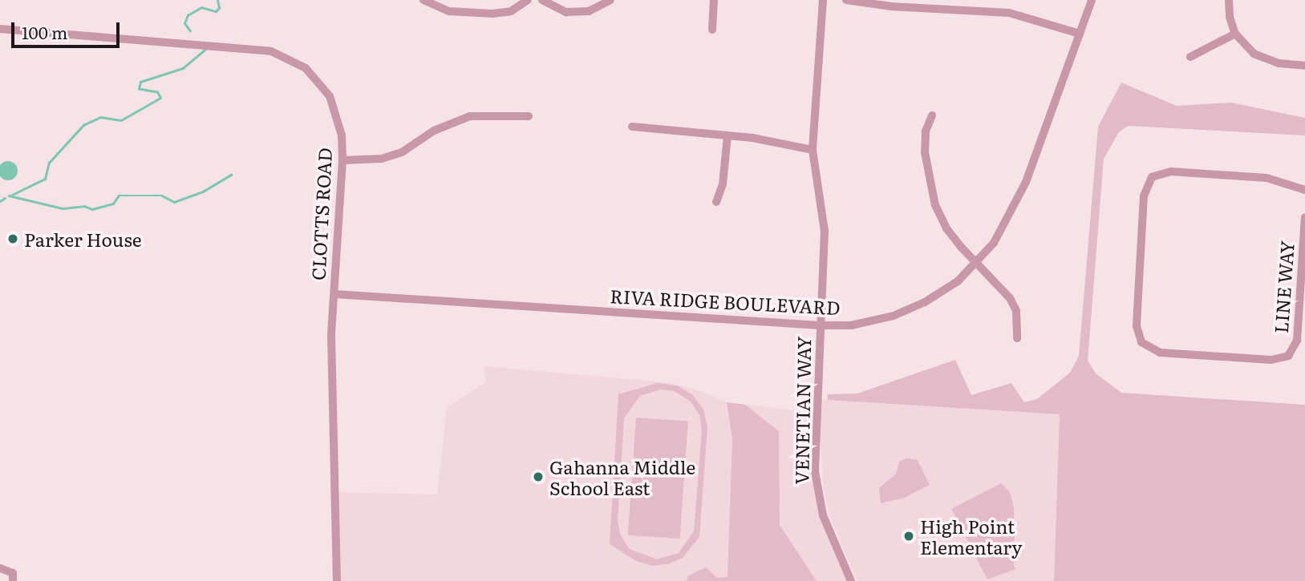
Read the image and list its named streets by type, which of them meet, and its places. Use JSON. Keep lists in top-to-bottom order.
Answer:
{
  "streets": {
    "street": [
      "CLOTTS ROAD",
      "LINE WAY",
      "RIVA RIDGE BOULEVARD",
      "VENETIAN WAY"
    ]
  },
  "crossings": [
    ["CLOTTS ROAD", "RIVA RIDGE BOULEVARD"],
    ["RIVA RIDGE BOULEVARD", "VENETIAN WAY"]
  ],
  "places": ["Parker House", "Gahanna Middle School East", "High Point Elementary"],
  "scale_bar": "100 m"
}
